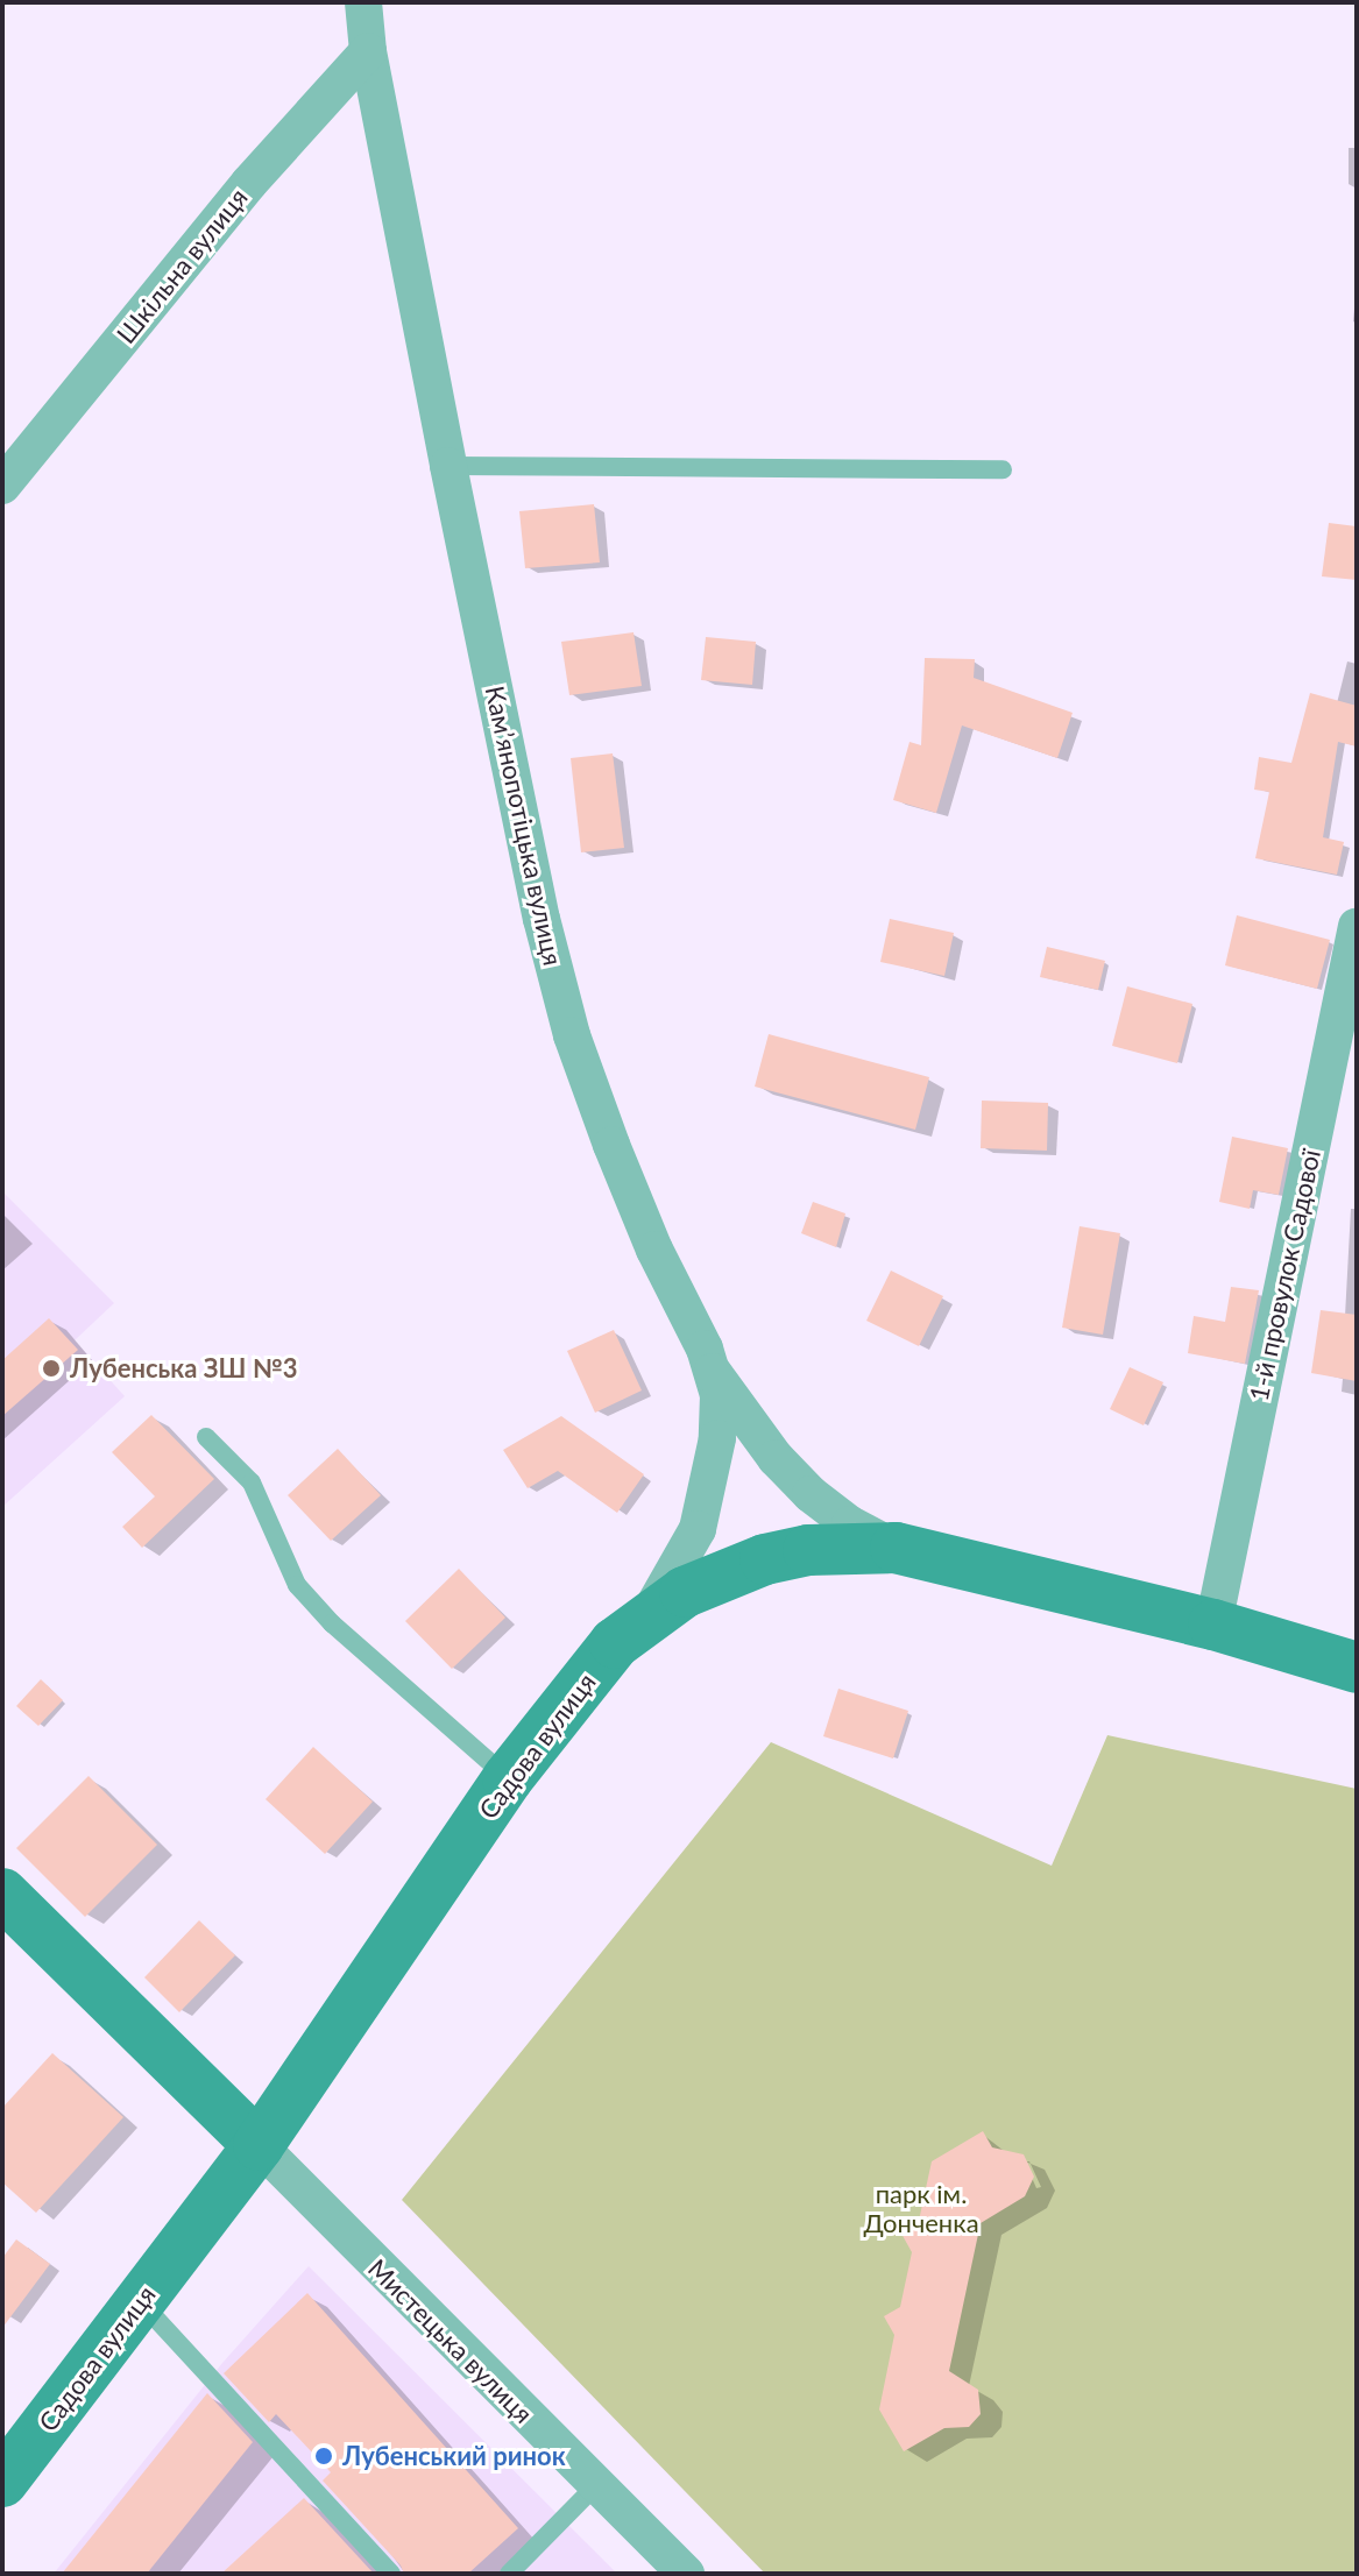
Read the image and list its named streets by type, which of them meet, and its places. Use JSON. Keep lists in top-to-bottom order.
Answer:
{
  "streets": {
    "main road": ["Садова вулиця"],
    "street": [
      "Шкільна вулиця",
      "Камʼянопотіцька вулиця",
      "1-й провулок Садової",
      "Мистецька вулиця"
    ]
  },
  "crossings": [
    ["Шкільна вулиця", "Камʼянопотіцька вулиця"],
    ["Камʼянопотіцька вулиця", "Садова вулиця"],
    ["1-й провулок Садової", "Садова вулиця"],
    ["Садова вулиця", "Мистецька вулиця"]
  ],
  "parks": ["парк ім. Донченка"],
  "places": ["Лубенська ЗШ №3", "Лубенський ринок"]
}
